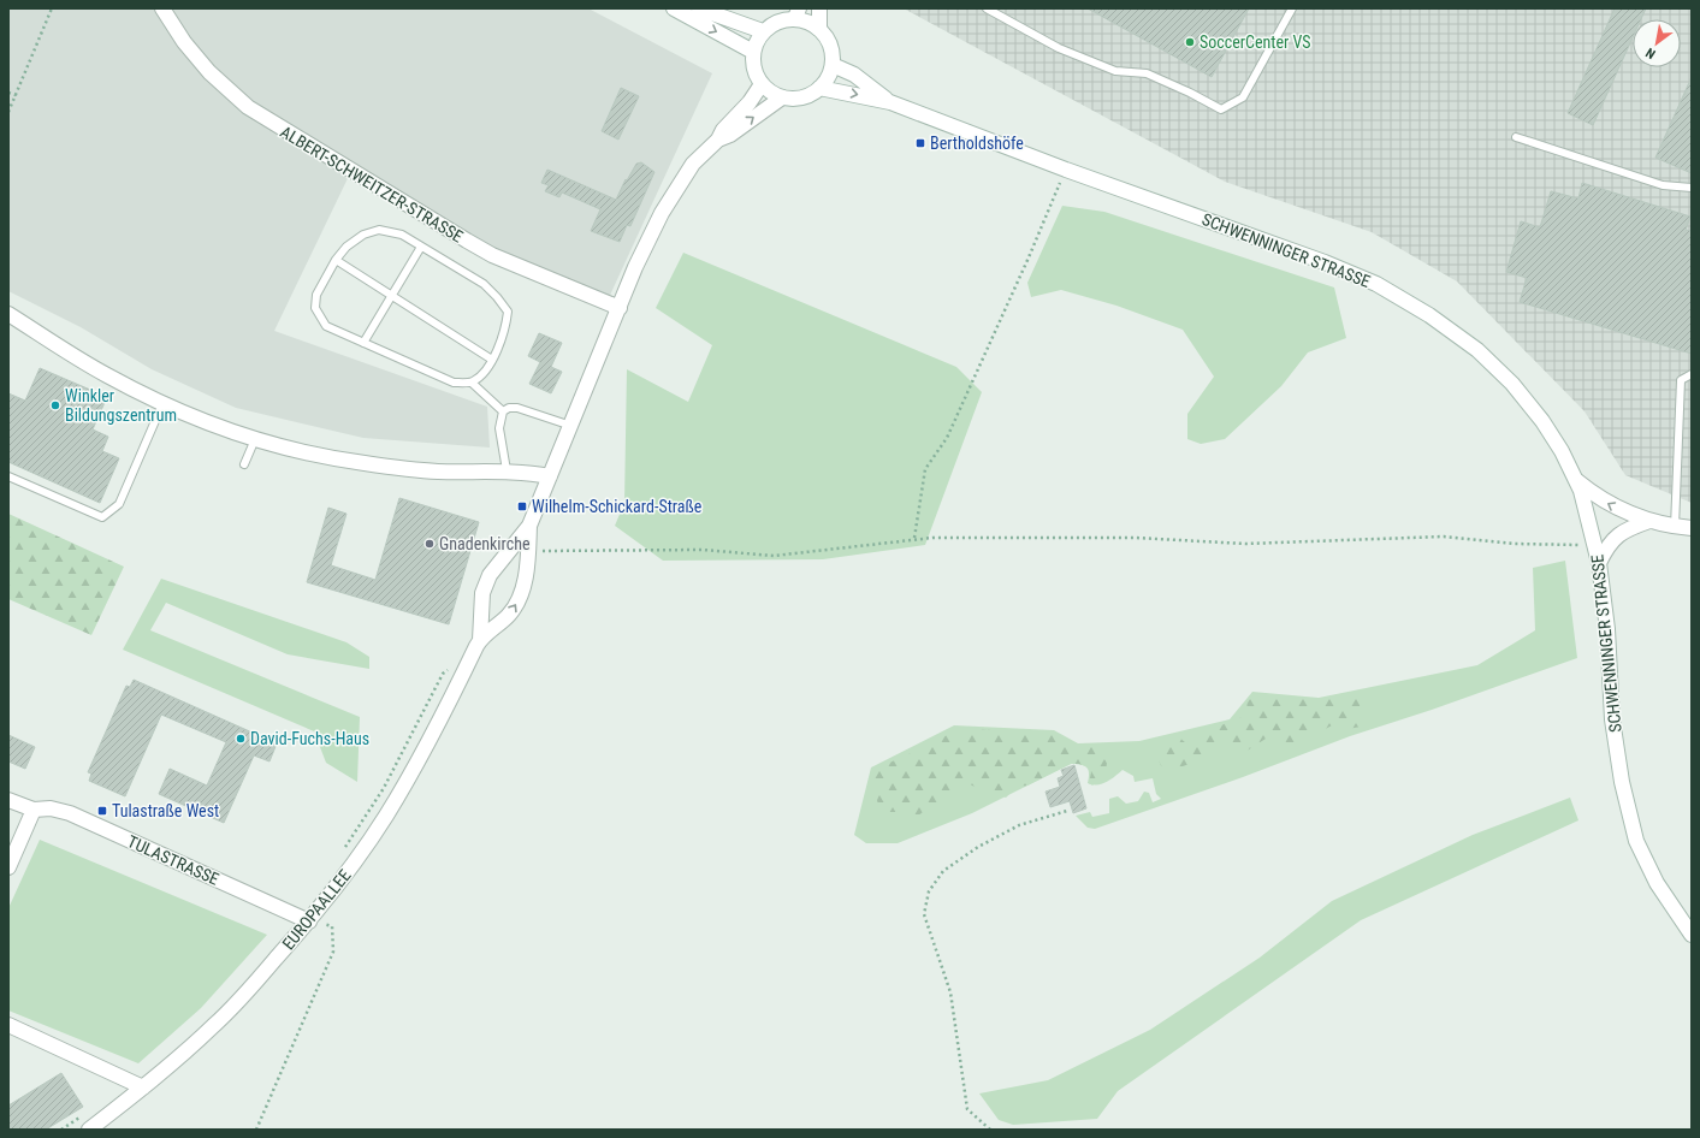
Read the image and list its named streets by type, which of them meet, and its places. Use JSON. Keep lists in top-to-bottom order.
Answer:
{
  "streets": {
    "street": [
      "ALBERT-SCHWEITZER-STRASSE",
      "SCHWENNINGER STRASSE",
      "TULASTRASSE",
      "EUROPAALLEE"
    ]
  },
  "crossings": [
    ["TULASTRASSE", "EUROPAALLEE"]
  ],
  "places": {
    "other": [
      "SoccerCenter VS",
      "Winkler Bildungszentrum",
      "Gnadenkirche",
      "David-Fuchs-Haus"
    ],
    "transit": ["Bertholdshöfe", "Wilhelm-Schickard-Straße", "Tulastraße West"]
  },
  "north": "bottom left"
}
